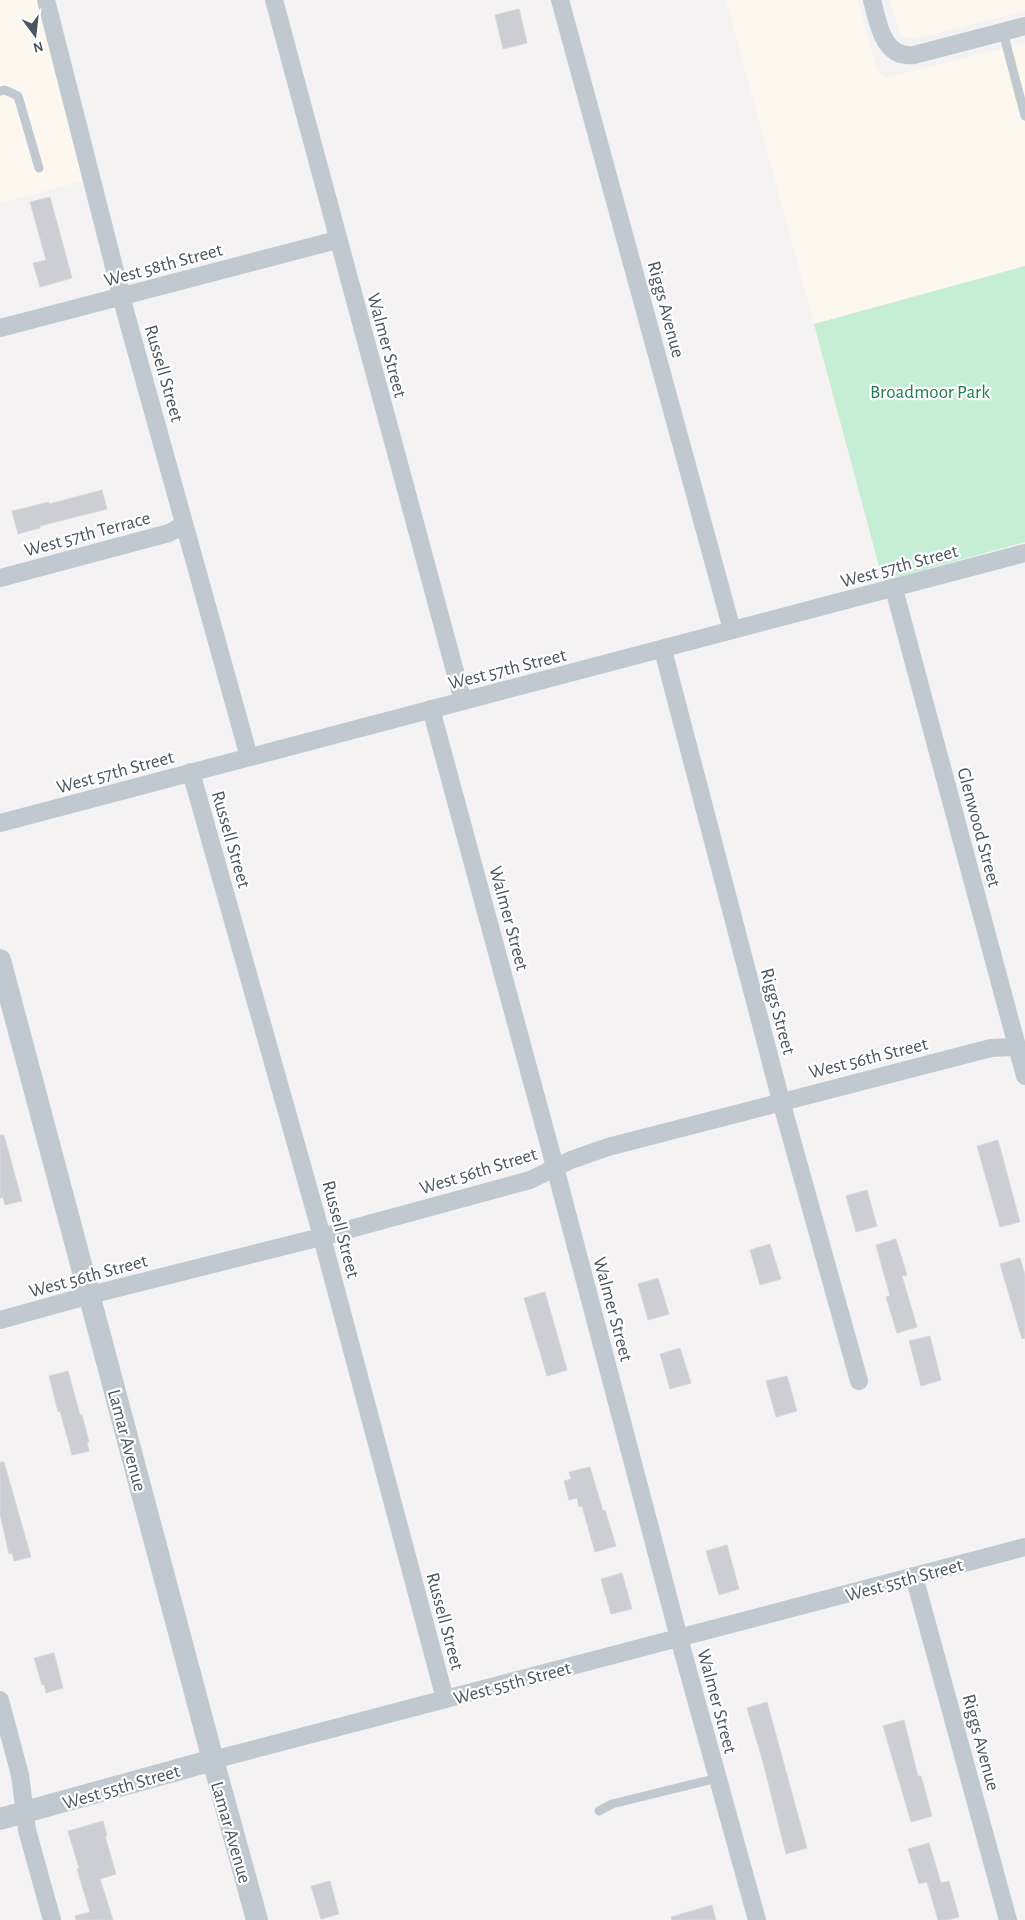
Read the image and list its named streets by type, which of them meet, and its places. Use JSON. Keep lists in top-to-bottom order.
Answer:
{
  "streets": {
    "street": [
      "West 58th Street",
      "Riggs Avenue",
      "Walmer Street",
      "Russell Street",
      "West 57th Terrace",
      "West 57th Street",
      "Glenwood Street",
      "Riggs Street",
      "West 56th Street",
      "Lamar Avenue",
      "West 55th Street"
    ]
  },
  "crossings": [
    ["West 58th Street", "Walmer Street"],
    ["West 58th Street", "Russell Street"],
    ["Riggs Avenue", "West 57th Street"],
    ["Riggs Avenue", "West 55th Street"],
    ["Walmer Street", "West 57th Street"],
    ["Walmer Street", "West 56th Street"],
    ["Walmer Street", "West 55th Street"],
    ["Russell Street", "West 57th Terrace"],
    ["Russell Street", "West 57th Street"],
    ["Russell Street", "West 56th Street"],
    ["Russell Street", "West 55th Street"],
    ["West 57th Street", "Glenwood Street"],
    ["West 57th Street", "Riggs Street"],
    ["Glenwood Street", "West 56th Street"],
    ["Riggs Street", "West 56th Street"],
    ["West 56th Street", "Lamar Avenue"],
    ["Lamar Avenue", "West 55th Street"]
  ],
  "parks": ["Broadmoor Park"],
  "north": "bottom"
}
